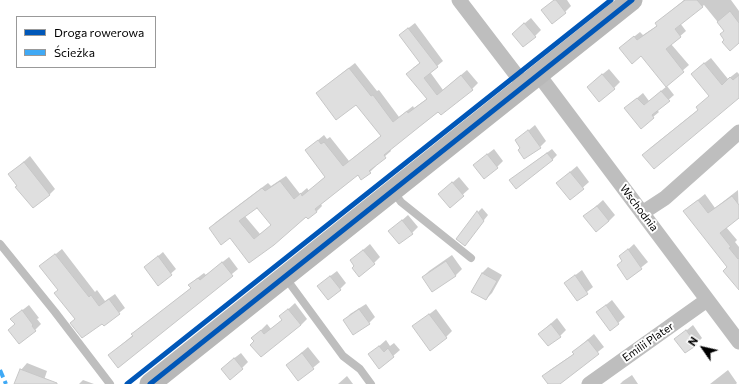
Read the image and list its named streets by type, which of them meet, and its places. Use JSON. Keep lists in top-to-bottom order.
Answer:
{
  "streets": {
    "street": ["Wschodnia", "Emilii Plater"]
  },
  "crossings": [
    ["Wschodnia", "Emilii Plater"]
  ],
  "legend": ["Droga rowerowa", "Ścieżka"],
  "north": "top left"
}
